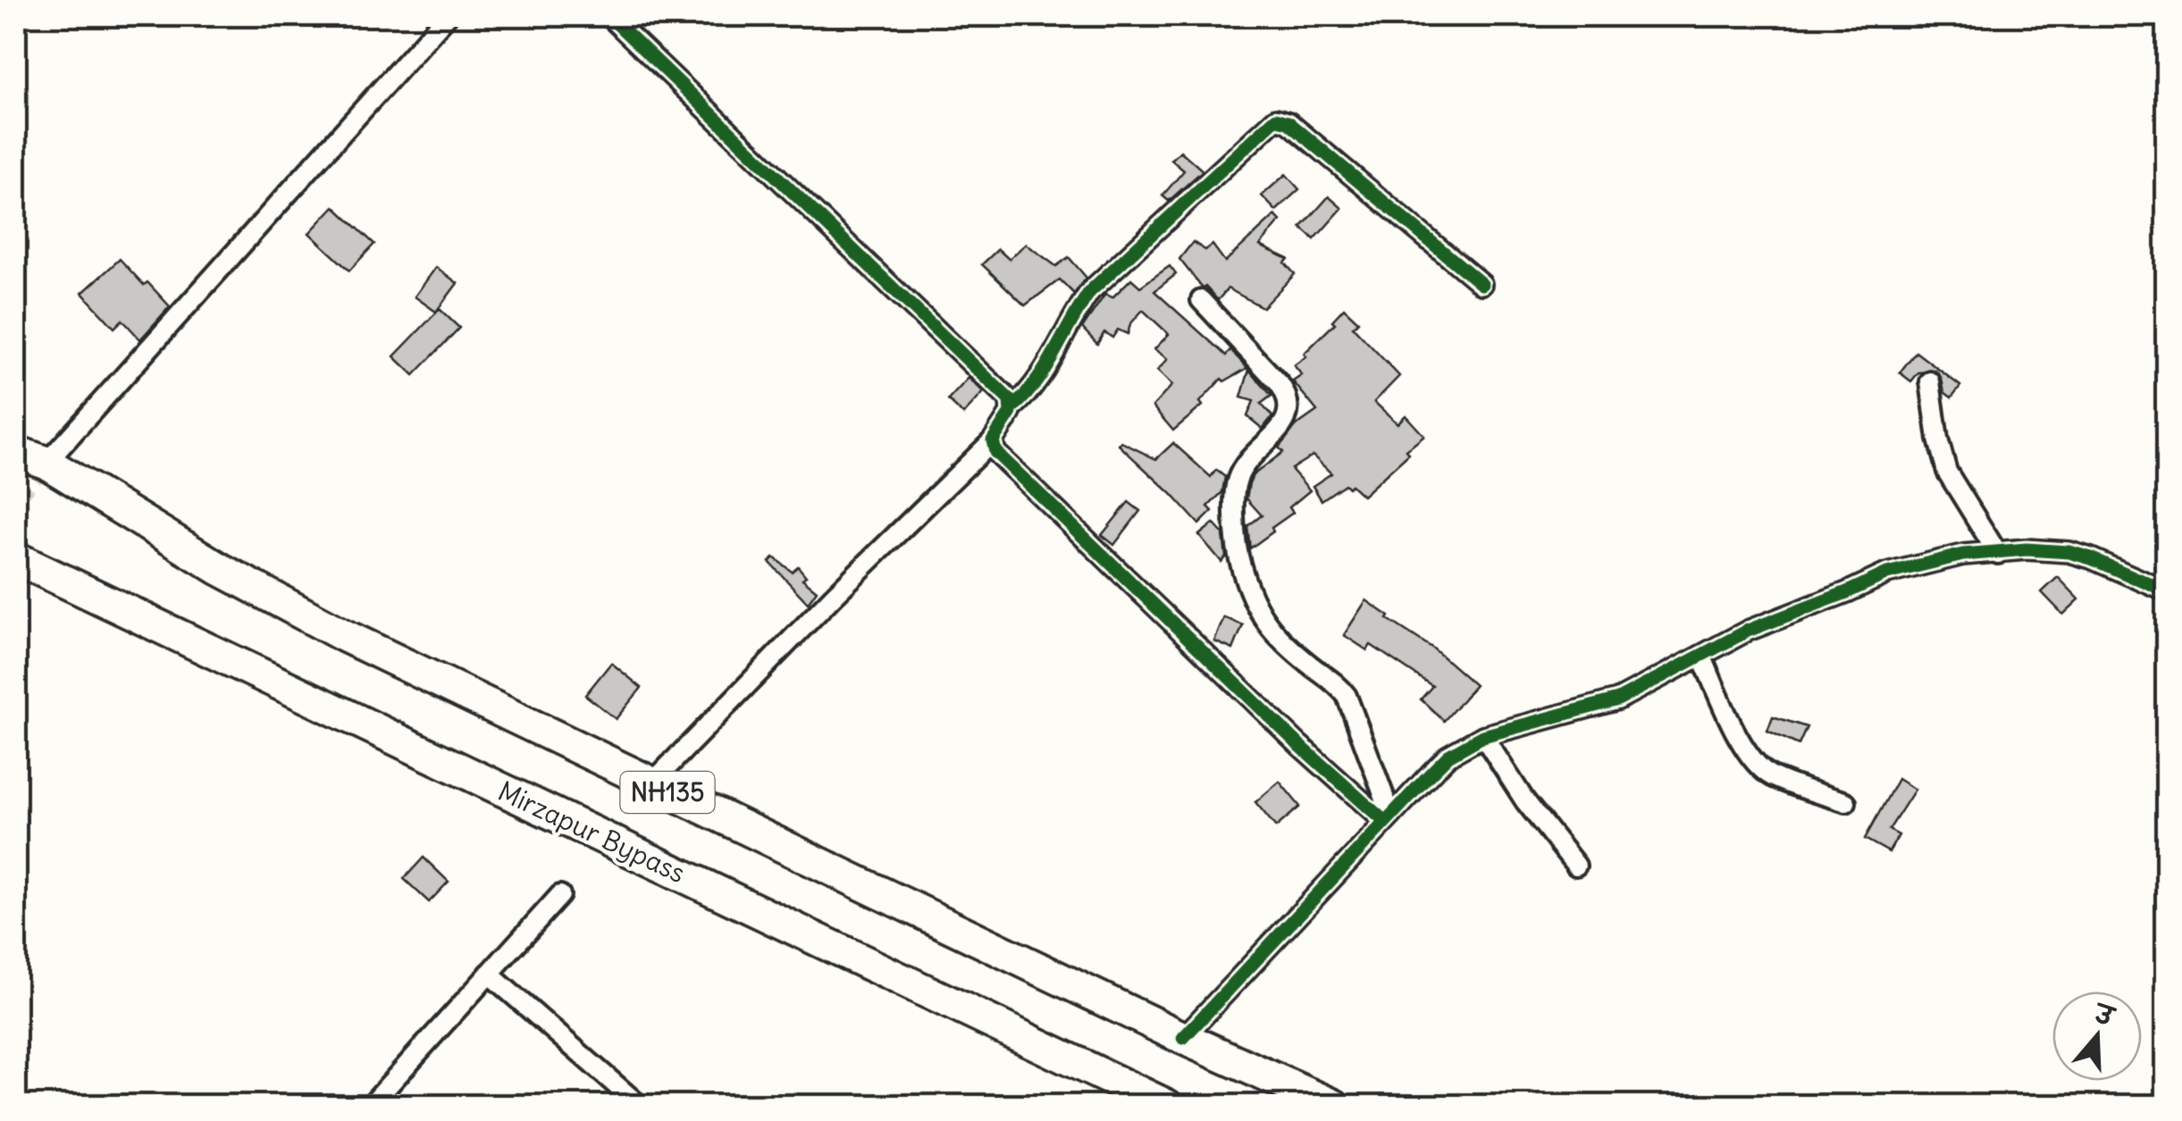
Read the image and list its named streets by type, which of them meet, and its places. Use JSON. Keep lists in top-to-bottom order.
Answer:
{
  "streets": {
    "highway": ["NH135", "Mirzapur Bypass"]
  },
  "north": "top"
}
